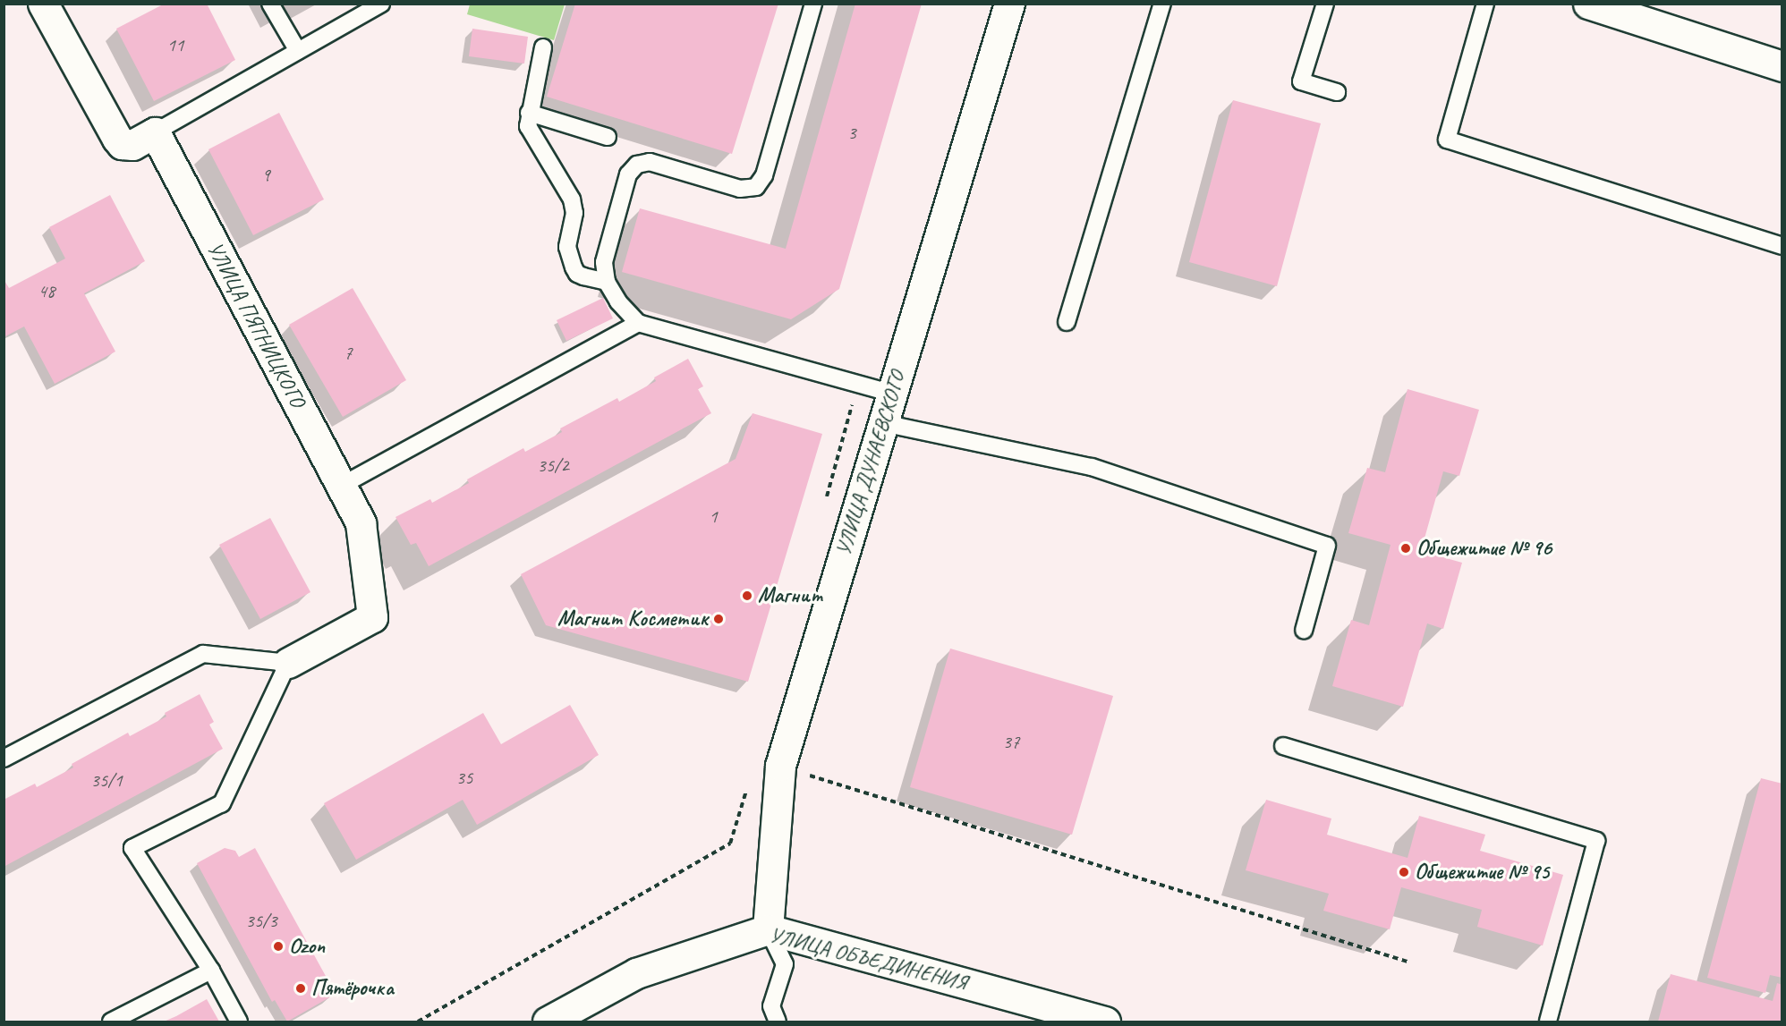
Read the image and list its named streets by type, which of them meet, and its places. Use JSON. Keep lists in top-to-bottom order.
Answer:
{
  "streets": {
    "street": ["УЛИЦА ПЯТНИЦКОГО", "УЛИЦА ДУНАЕВСКОГО", "УЛИЦА ОБЪЕДИНЕНИЯ"]
  },
  "crossings": [
    ["УЛИЦА ДУНАЕВСКОГО", "УЛИЦА ОБЪЕДИНЕНИЯ"]
  ],
  "places": [
    "Общежитие № 96",
    "Магнит",
    "Магнит Косметик",
    "Общежитие № 95",
    "Ozon",
    "Пятёрочка"
  ],
  "house_numbers": [
    "11",
    "3",
    "9",
    "48",
    "7",
    "35/2",
    "1",
    "37",
    "35",
    "35/1",
    "35/3"
  ]
}
